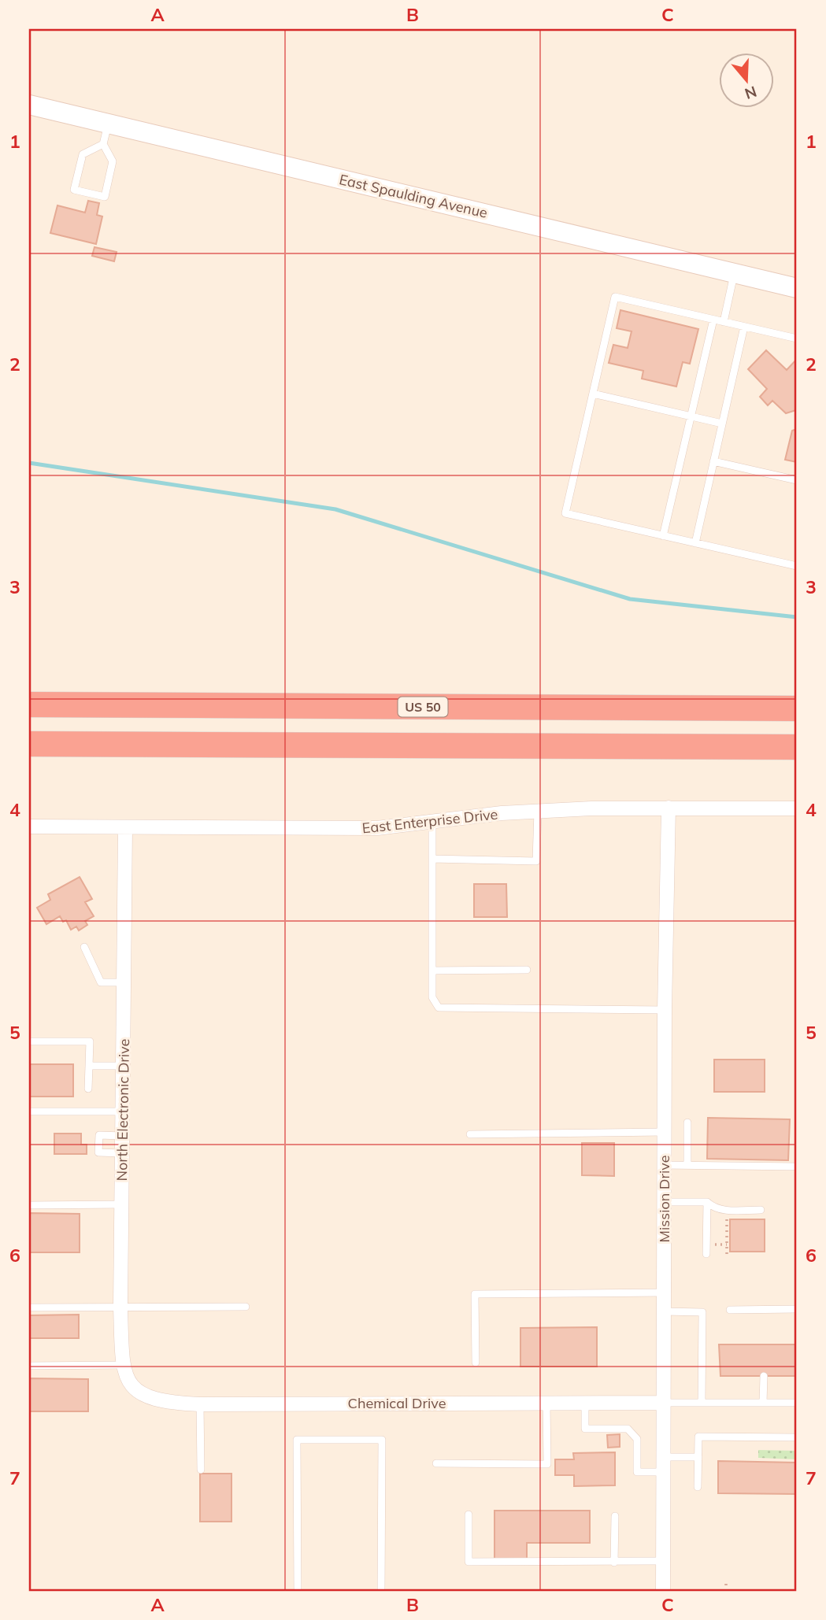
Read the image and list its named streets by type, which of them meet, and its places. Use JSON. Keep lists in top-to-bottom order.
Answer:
{
  "streets": {
    "highway": ["US 50"],
    "street": [
      "East Spaulding Avenue",
      "East Enterprise Drive",
      "North Electronic Drive",
      "Mission Drive",
      "Chemical Drive"
    ]
  },
  "crossings": [
    ["East Enterprise Drive", "North Electronic Drive"],
    ["East Enterprise Drive", "Mission Drive"],
    ["North Electronic Drive", "Chemical Drive"],
    ["Mission Drive", "Chemical Drive"]
  ],
  "north": "bottom",
  "grid": {
    "columns": ["A", "B", "C"],
    "rows": [
      "1",
      "2",
      "3",
      "4",
      "5",
      "6",
      "7"
    ]
  }
}
